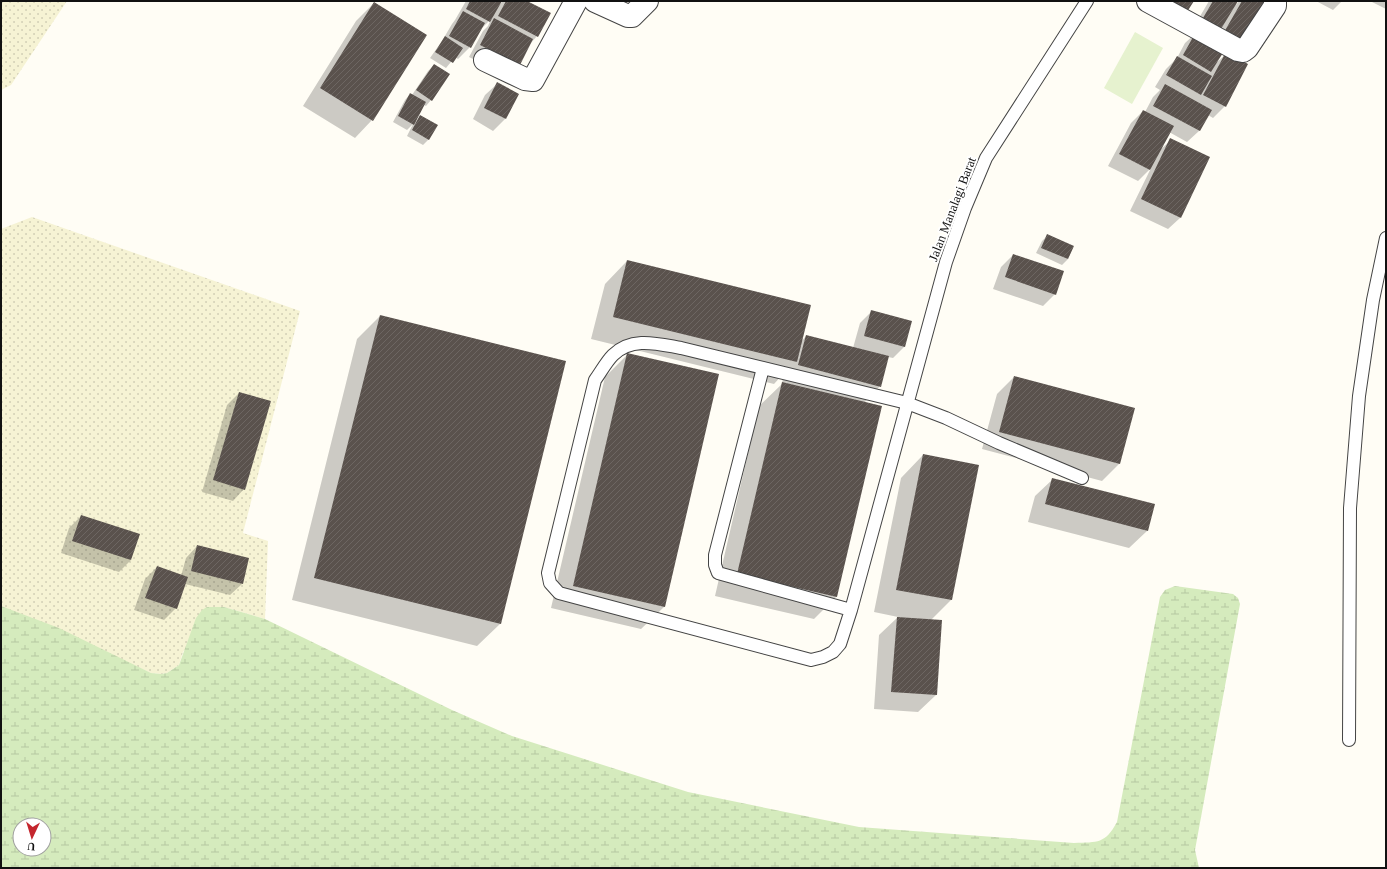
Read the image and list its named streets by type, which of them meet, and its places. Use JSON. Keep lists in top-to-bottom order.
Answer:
{
  "streets": {
    "lane": ["Jalan Manalagi Barat"]
  },
  "north": "bottom"
}
